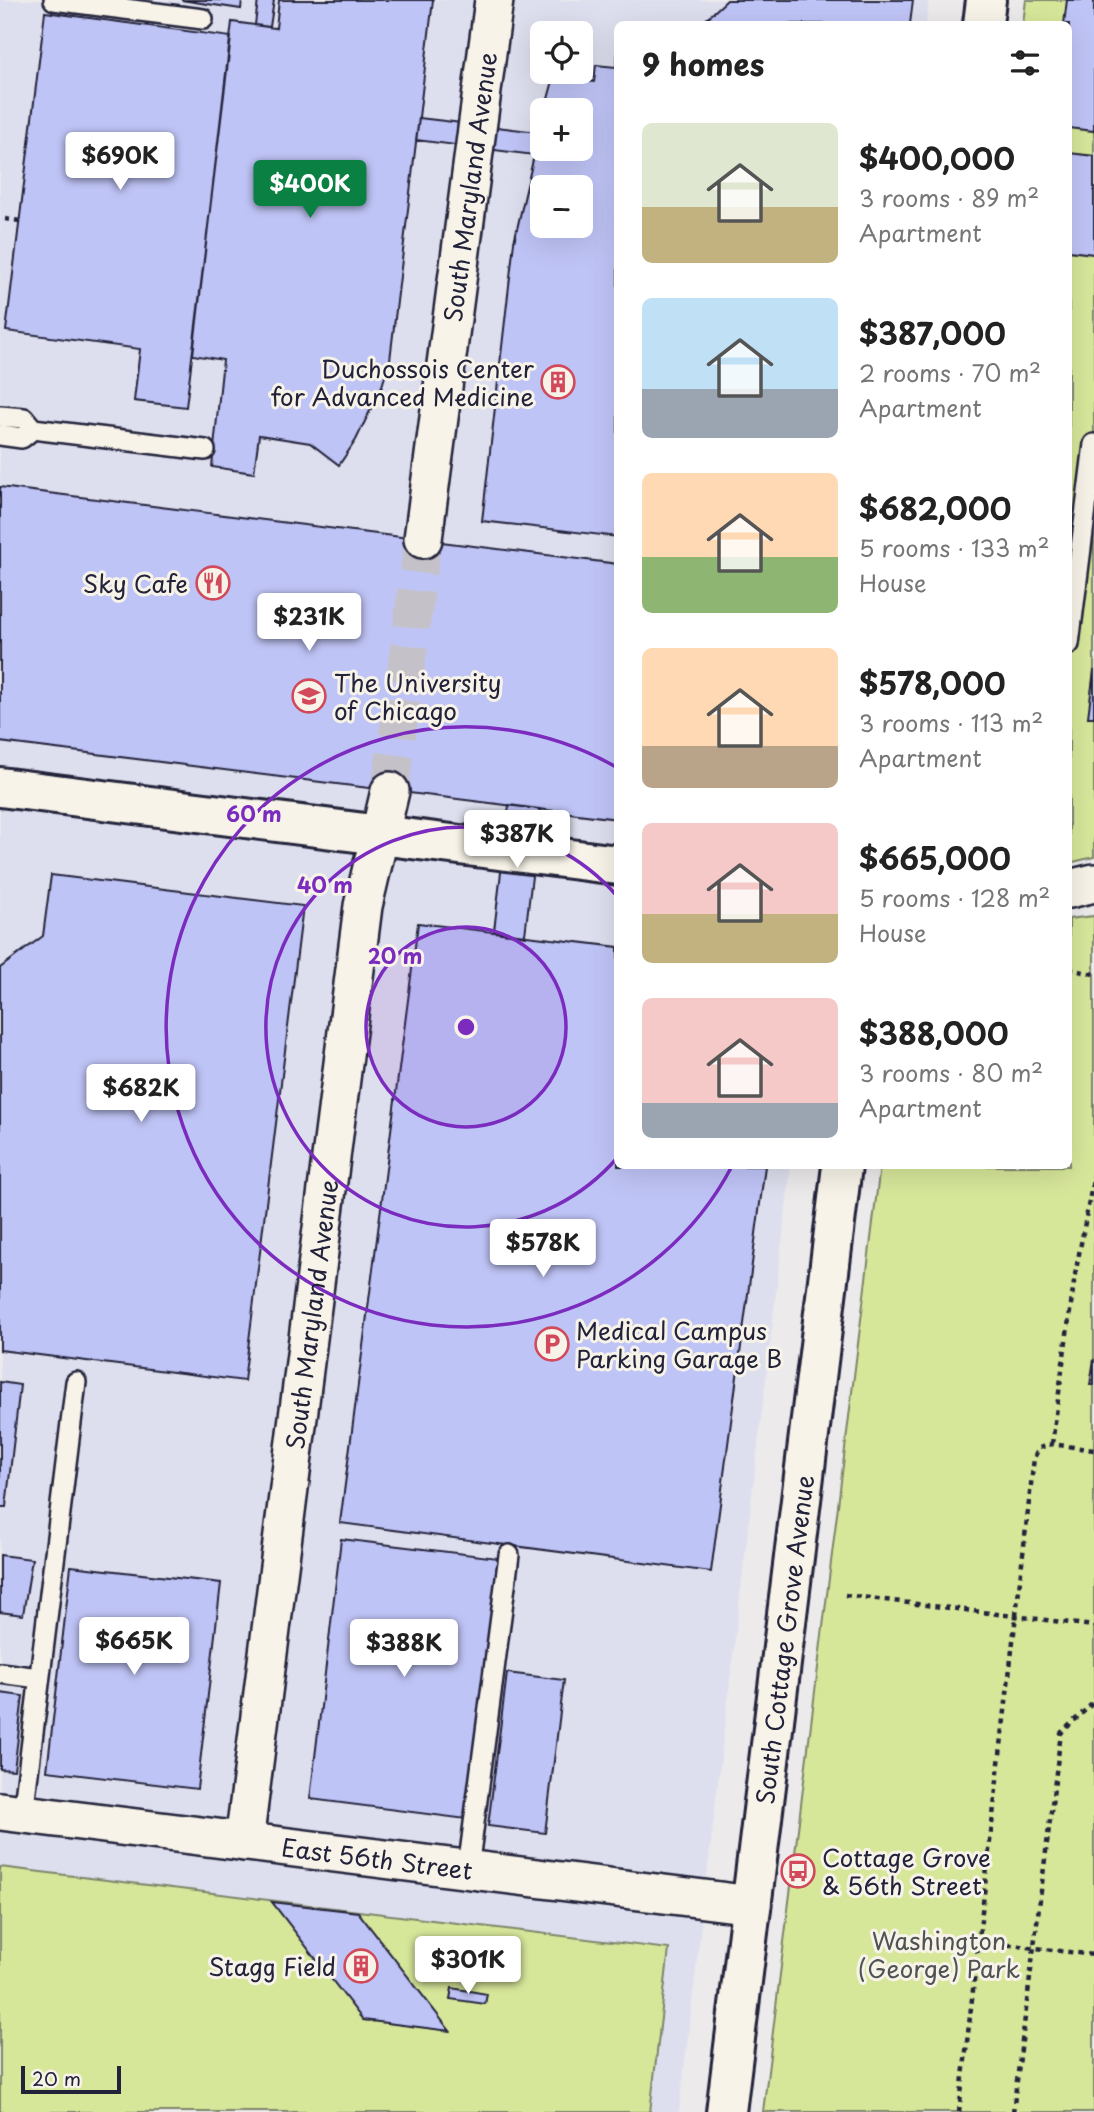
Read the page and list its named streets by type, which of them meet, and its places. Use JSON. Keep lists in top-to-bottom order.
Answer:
{
  "streets": {
    "main road": ["South Cottage Grove Avenue"],
    "street": ["South Maryland Avenue", "East 56th Street"]
  },
  "crossings": [
    ["South Maryland Avenue", "East 56th Street"],
    ["South Cottage Grove Avenue", "East 56th Street"]
  ],
  "parks": ["Washington (George) Park"],
  "places": {
    "building": ["Duchossois Center for Advanced Medicine", "Stagg Field"],
    "restaurant": ["Sky Cafe"],
    "school or university": ["The University of Chicago"],
    "parking": ["Medical Campus Parking Garage B"],
    "bus stop": ["Cottage Grove & 56th Street"]
  },
  "scale_bar": "20 m",
  "page": {
    "map_buttons": ["+", "−"],
    "heading": "9 homes",
    "list": [
      {
        "name": "$400,000",
        "note": "3 rooms · 89 m² · Apartment"
      },
      {
        "name": "$387,000",
        "note": "2 rooms · 70 m² · Apartment"
      },
      {
        "name": "$682,000",
        "note": "5 rooms · 133 m² · House"
      },
      {
        "name": "$578,000",
        "note": "3 rooms · 113 m² · Apartment"
      },
      {
        "name": "$665,000",
        "note": "5 rooms · 128 m² · House"
      },
      {
        "name": "$388,000",
        "note": "3 rooms · 80 m² · Apartment"
      }
    ],
    "price": [
      "$690K",
      "$400K",
      "$231K",
      "$387K",
      "$682K",
      "$578K",
      "$665K",
      "$388K",
      "$301K"
    ],
    "scale": "20 m"
  },
  "rings": ["60 m", "40 m", "20 m"]
}
